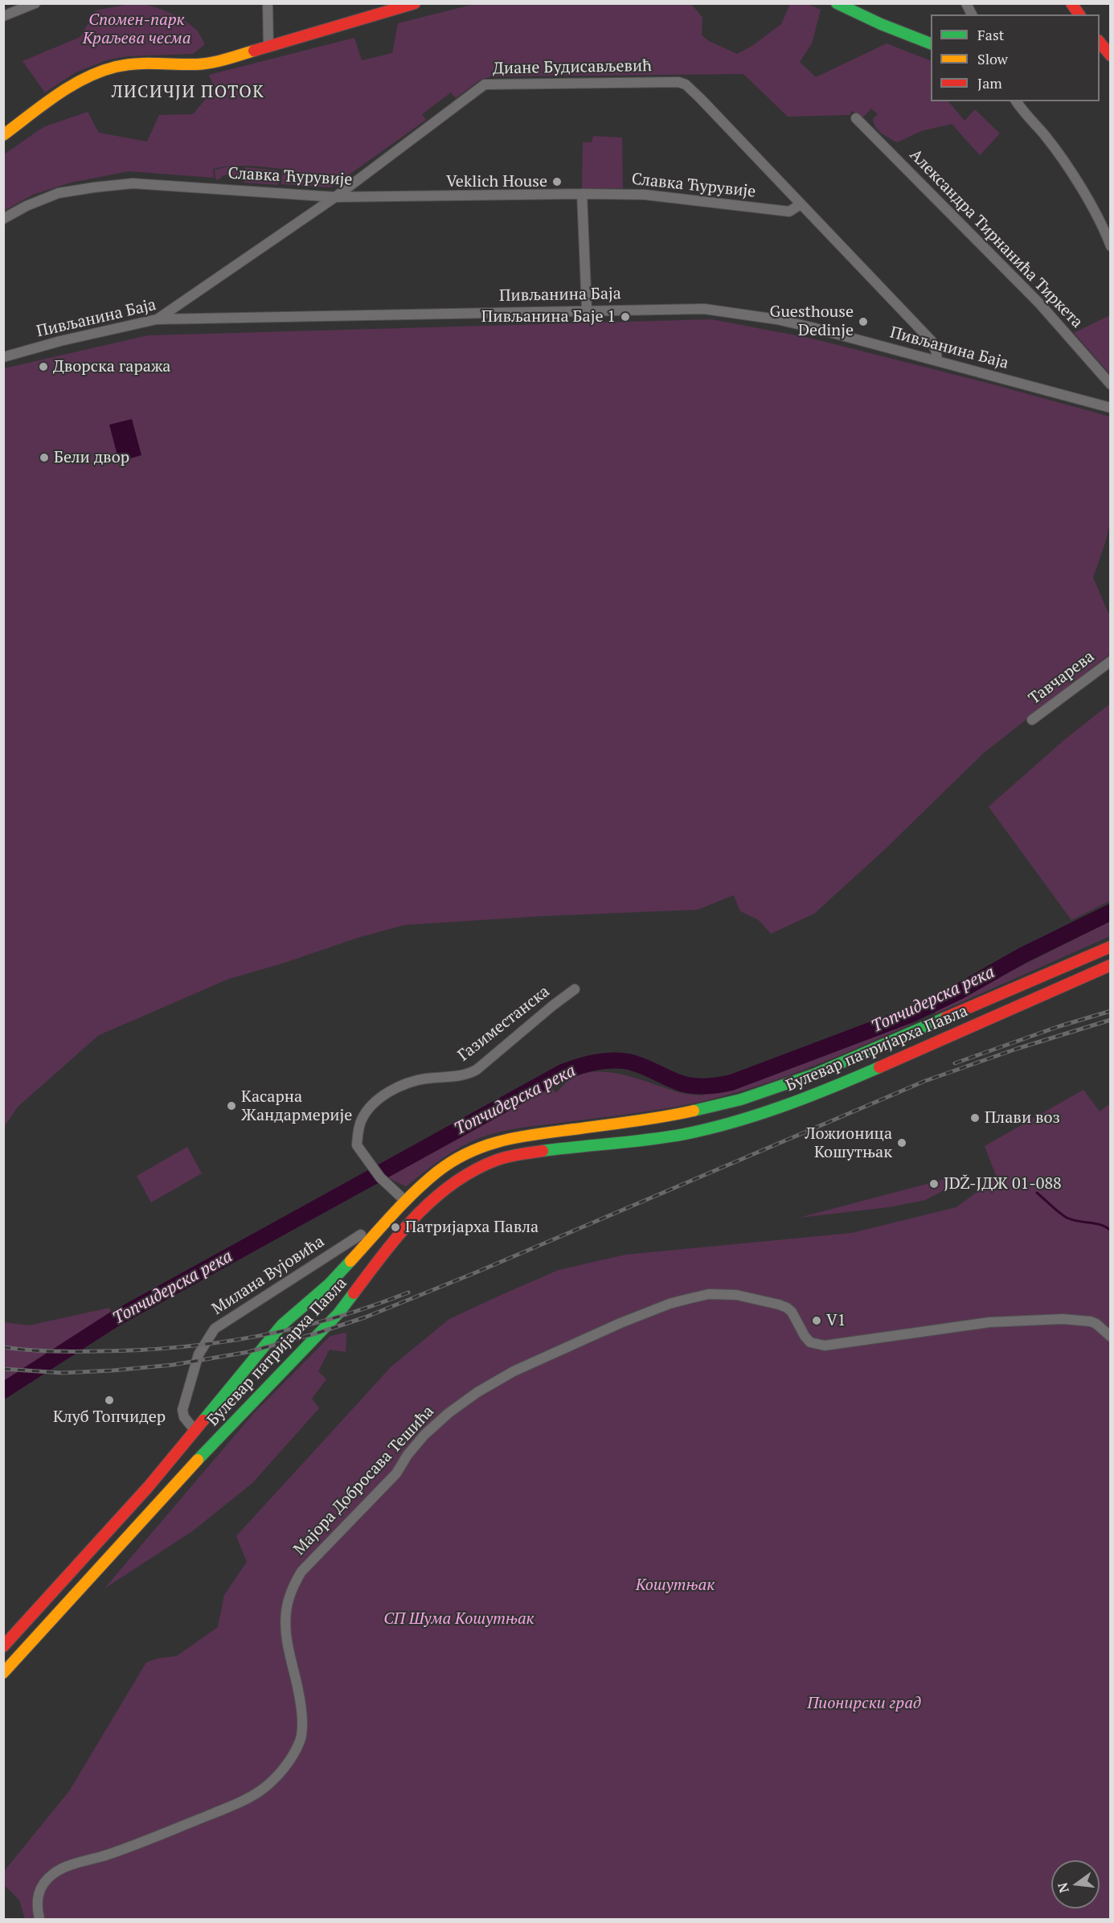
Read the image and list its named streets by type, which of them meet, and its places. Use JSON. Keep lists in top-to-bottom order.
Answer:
{
  "streets": {
    "main road": ["Булевар патријарха Павла"],
    "street": [
      "Диане Будисављевић",
      "Славка Ћурувије",
      "Александра Тирнанића Тиркета",
      "Пивљанина Баја",
      "Тавчарева",
      "Газиместанска",
      "Милана Вујовића",
      "Мајора Добросава Тешића"
    ]
  },
  "crossings": [
    ["Диане Будисављевић", "Славка Ћурувије"],
    ["Диане Будисављевић", "Пивљанина Баја"],
    ["Газиместанска", "Булевар патријарха Павла"],
    ["Булевар патријарха Павла", "Милана Вујовића"]
  ],
  "districts": ["ЛИСИЧЈИ ПОТОК"],
  "water": ["Топчидерска река"],
  "parks": [
    "Спомен-парк Краљева чесма",
    "Кошутњак",
    "СП Шума Кошутњак",
    "Пионирски град"
  ],
  "places": [
    "Veklich House",
    "Пивљанина Баје 1",
    "Guesthouse Dedinje",
    "Дворска гаража",
    "Бели двор",
    "Касарна Жандармерије",
    "Плави воз",
    "Ложионица Кошутњак",
    "JDŽ-JДЖ 01-088",
    "Патријарха Павла",
    "V1",
    "Клуб Топчидер"
  ],
  "legend": ["Fast", "Slow", "Jam"],
  "north": "left"
}
